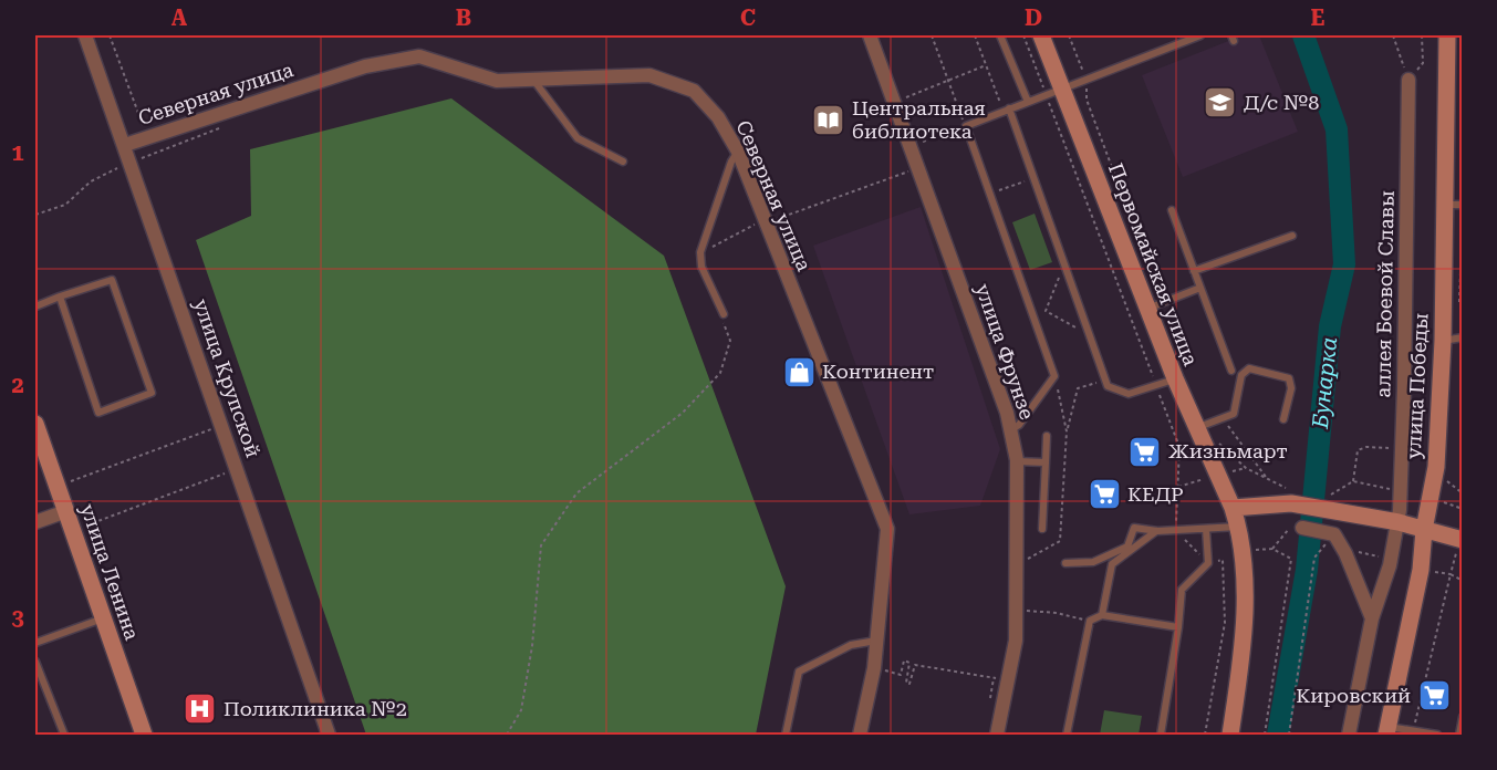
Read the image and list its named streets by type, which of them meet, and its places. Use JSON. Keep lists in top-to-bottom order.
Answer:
{
  "streets": {
    "main road": ["Первомайская улица", "улица Победы", "улица Ленина"],
    "street": [
      "Северная улица",
      "аллея Боевой Славы",
      "улица Фрунзе",
      "улица Крупской"
    ]
  },
  "crossings": [
    ["Северная улица", "улица Крупской"]
  ],
  "water": ["Бунарка"],
  "places": {
    "school or university": ["Д/с №8"],
    "library": ["Центральная библиотека"],
    "shop": ["Континент"],
    "supermarket": ["Жизньмарт", "КЕДР", "Кировский"],
    "hospital": ["Поликлиника №2"]
  },
  "grid": {
    "columns": [
      "A",
      "B",
      "C",
      "D",
      "E"
    ],
    "rows": ["1", "2", "3"]
  }
}
